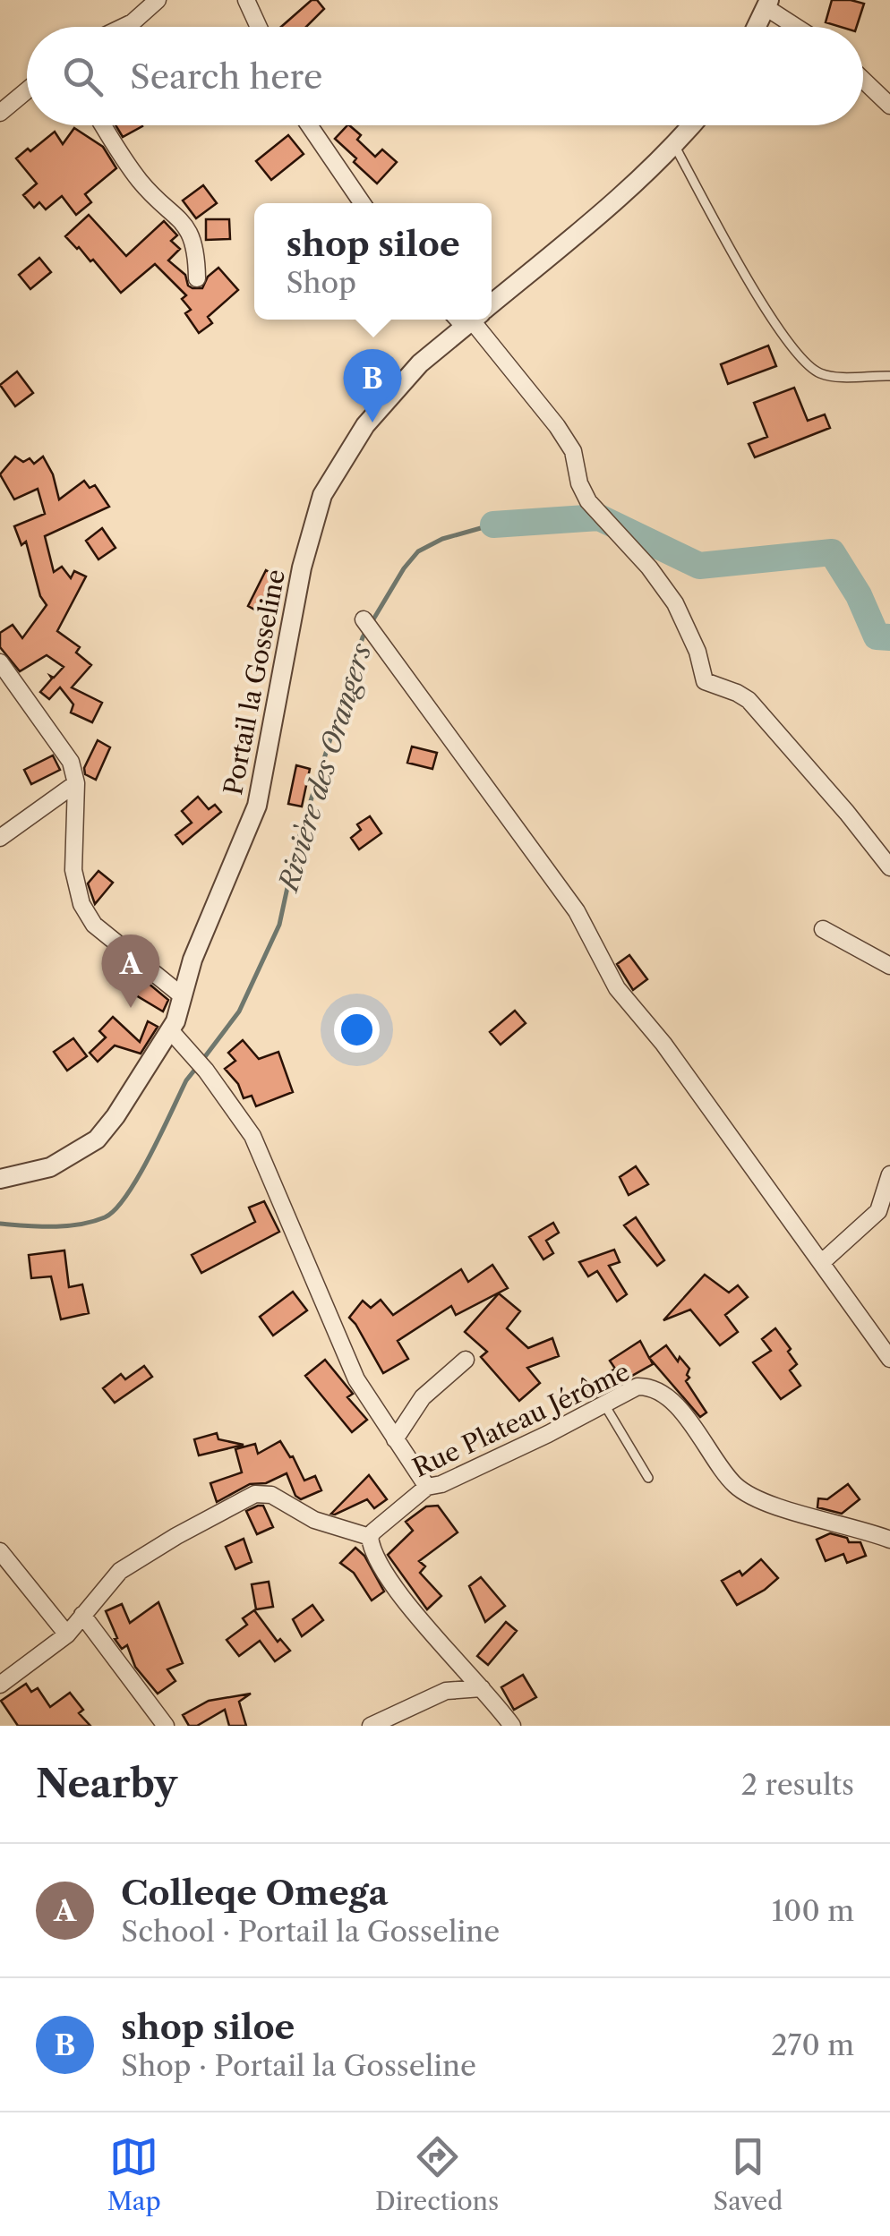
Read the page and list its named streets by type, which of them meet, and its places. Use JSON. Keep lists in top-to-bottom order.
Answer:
{
  "streets": {
    "street": ["Portail la Gosseline", "Rue Plateau Jérôme"]
  },
  "water": ["Rivière des Orangers"],
  "page": {
    "search": "Search here",
    "popup": ["shop siloe", "Shop"],
    "pins": ["B", "A"],
    "heading": ["Nearby", "2 results"],
    "list": [
      {
        "mark": "A",
        "name": "Colleqe Omega",
        "note": "School · Portail la Gosseline",
        "value": "100 m"
      },
      {
        "mark": "B",
        "name": "shop siloe",
        "note": "Shop · Portail la Gosseline",
        "value": "270 m"
      }
    ],
    "nav": ["Map", "Directions", "Saved"]
  }
}
